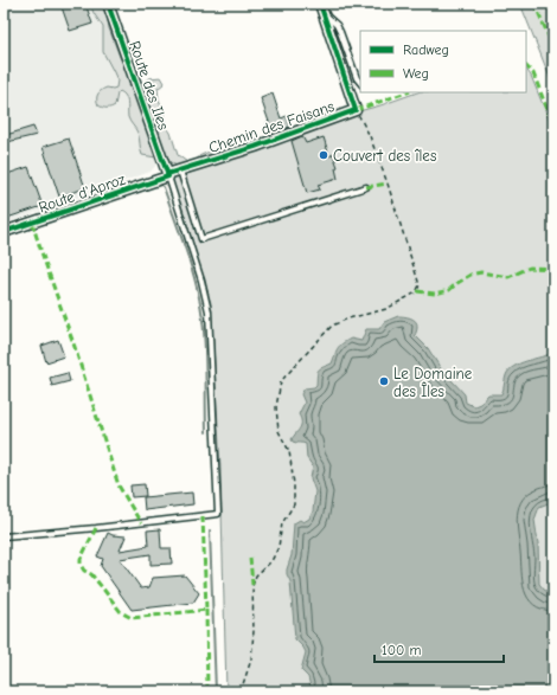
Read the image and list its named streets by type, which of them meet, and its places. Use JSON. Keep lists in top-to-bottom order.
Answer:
{
  "streets": {
    "street": ["Route des Iles", "Chemin des Faisans", "Route d'Aproz"]
  },
  "crossings": [
    ["Route des Iles", "Chemin des Faisans"],
    ["Route des Iles", "Route d'Aproz"],
    ["Chemin des Faisans", "Route d'Aproz"]
  ],
  "places": ["Couvert des îles", "Le Domaine des Îles"],
  "legend": ["Radweg", "Weg"],
  "scale_bar": "100 m"
}
